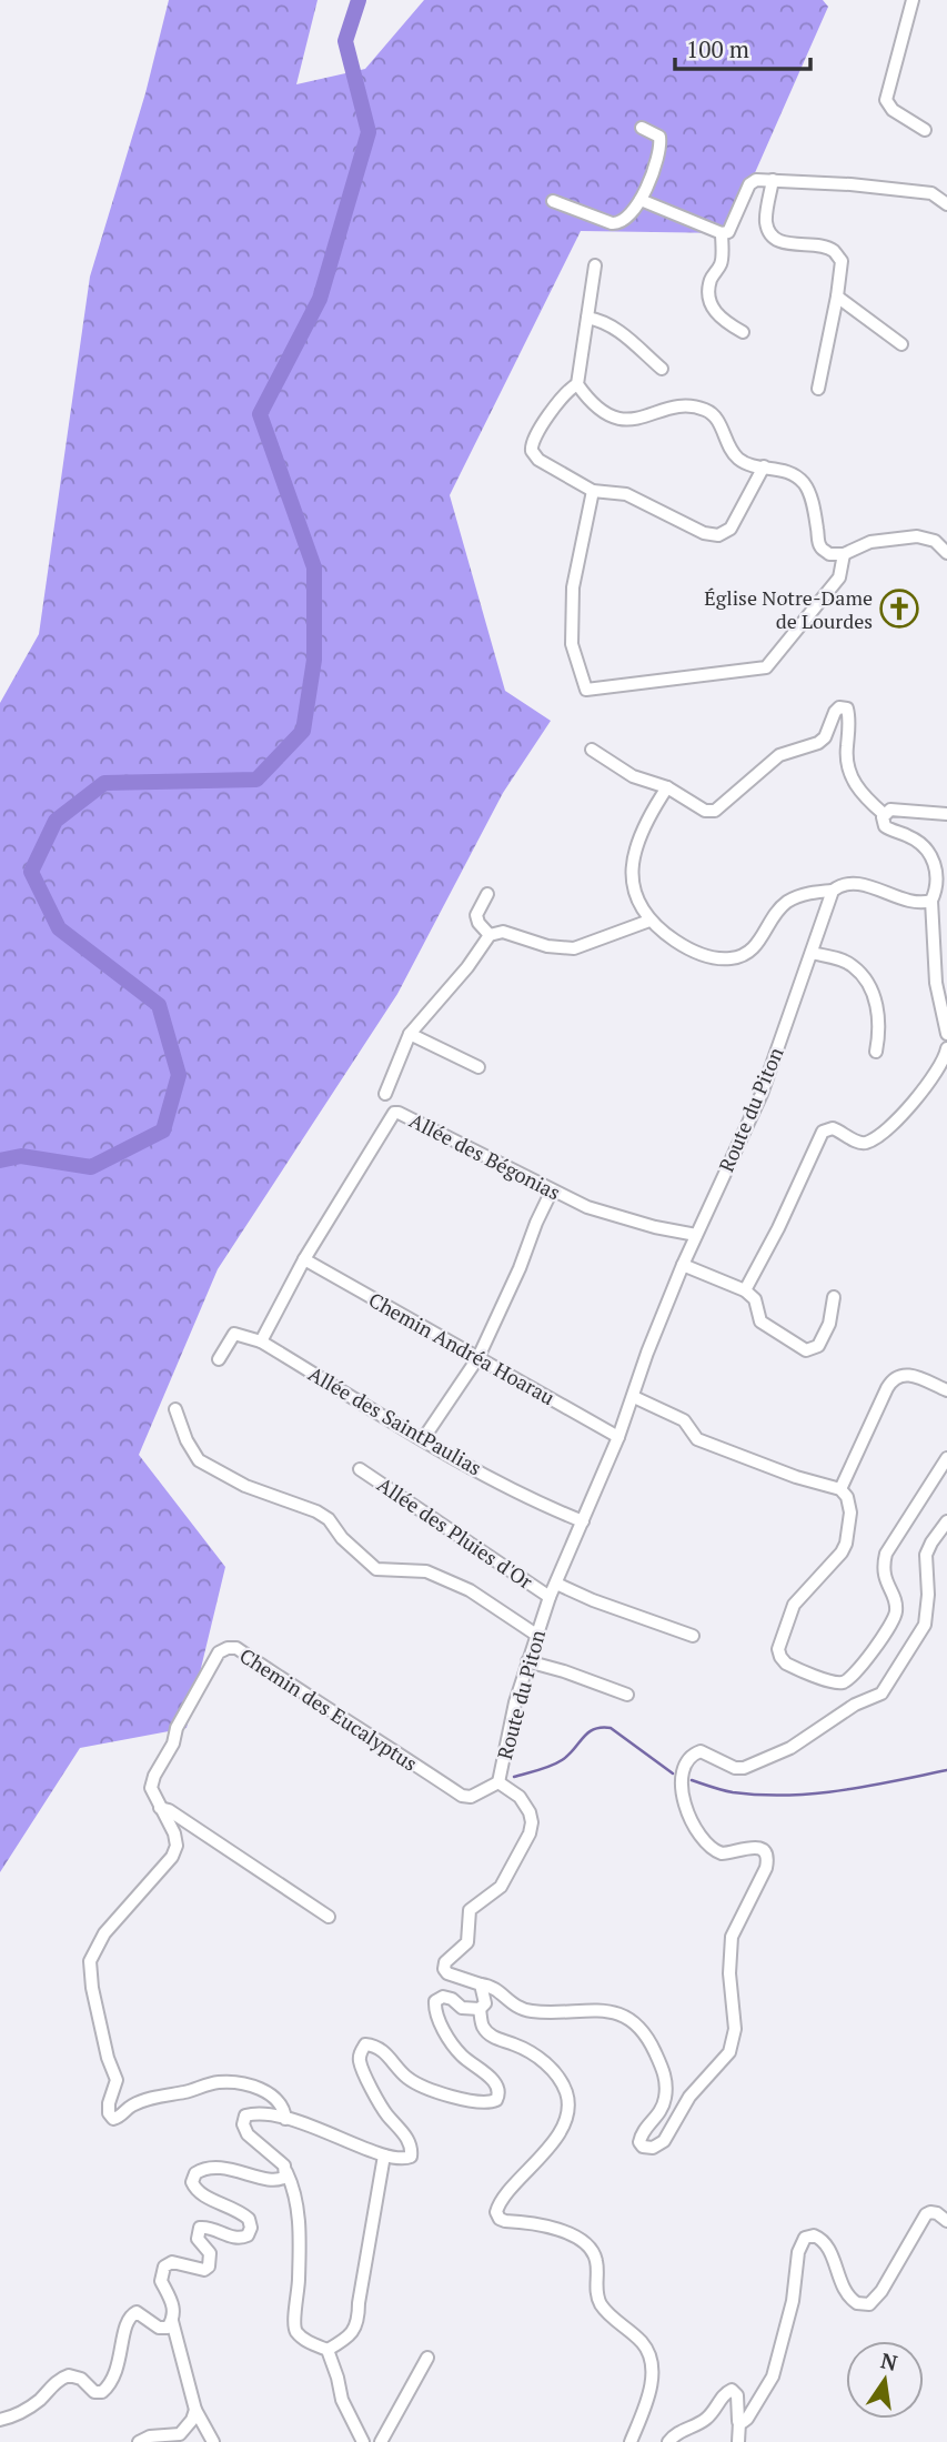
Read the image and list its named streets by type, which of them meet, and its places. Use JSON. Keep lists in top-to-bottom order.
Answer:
{
  "streets": {
    "street": [
      "Route du Piton",
      "Allée des Bégonias",
      "Chemin Andréa Hoarau",
      "Allée des SaintPaulias",
      "Allée des Pluies d'Or",
      "Chemin des Eucalyptus"
    ]
  },
  "crossings": [
    ["Route du Piton", "Allée des Bégonias"],
    ["Route du Piton", "Chemin Andréa Hoarau"],
    ["Route du Piton", "Allée des SaintPaulias"],
    ["Route du Piton", "Allée des Pluies d'Or"],
    ["Route du Piton", "Chemin des Eucalyptus"],
    ["Allée des Bégonias", "Chemin Andréa Hoarau"],
    ["Allée des Bégonias", "Allée des SaintPaulias"]
  ],
  "places": {
    "church": ["Église Notre-Dame de Lourdes"]
  },
  "scale_bar": "100 m",
  "north": "top"
}
